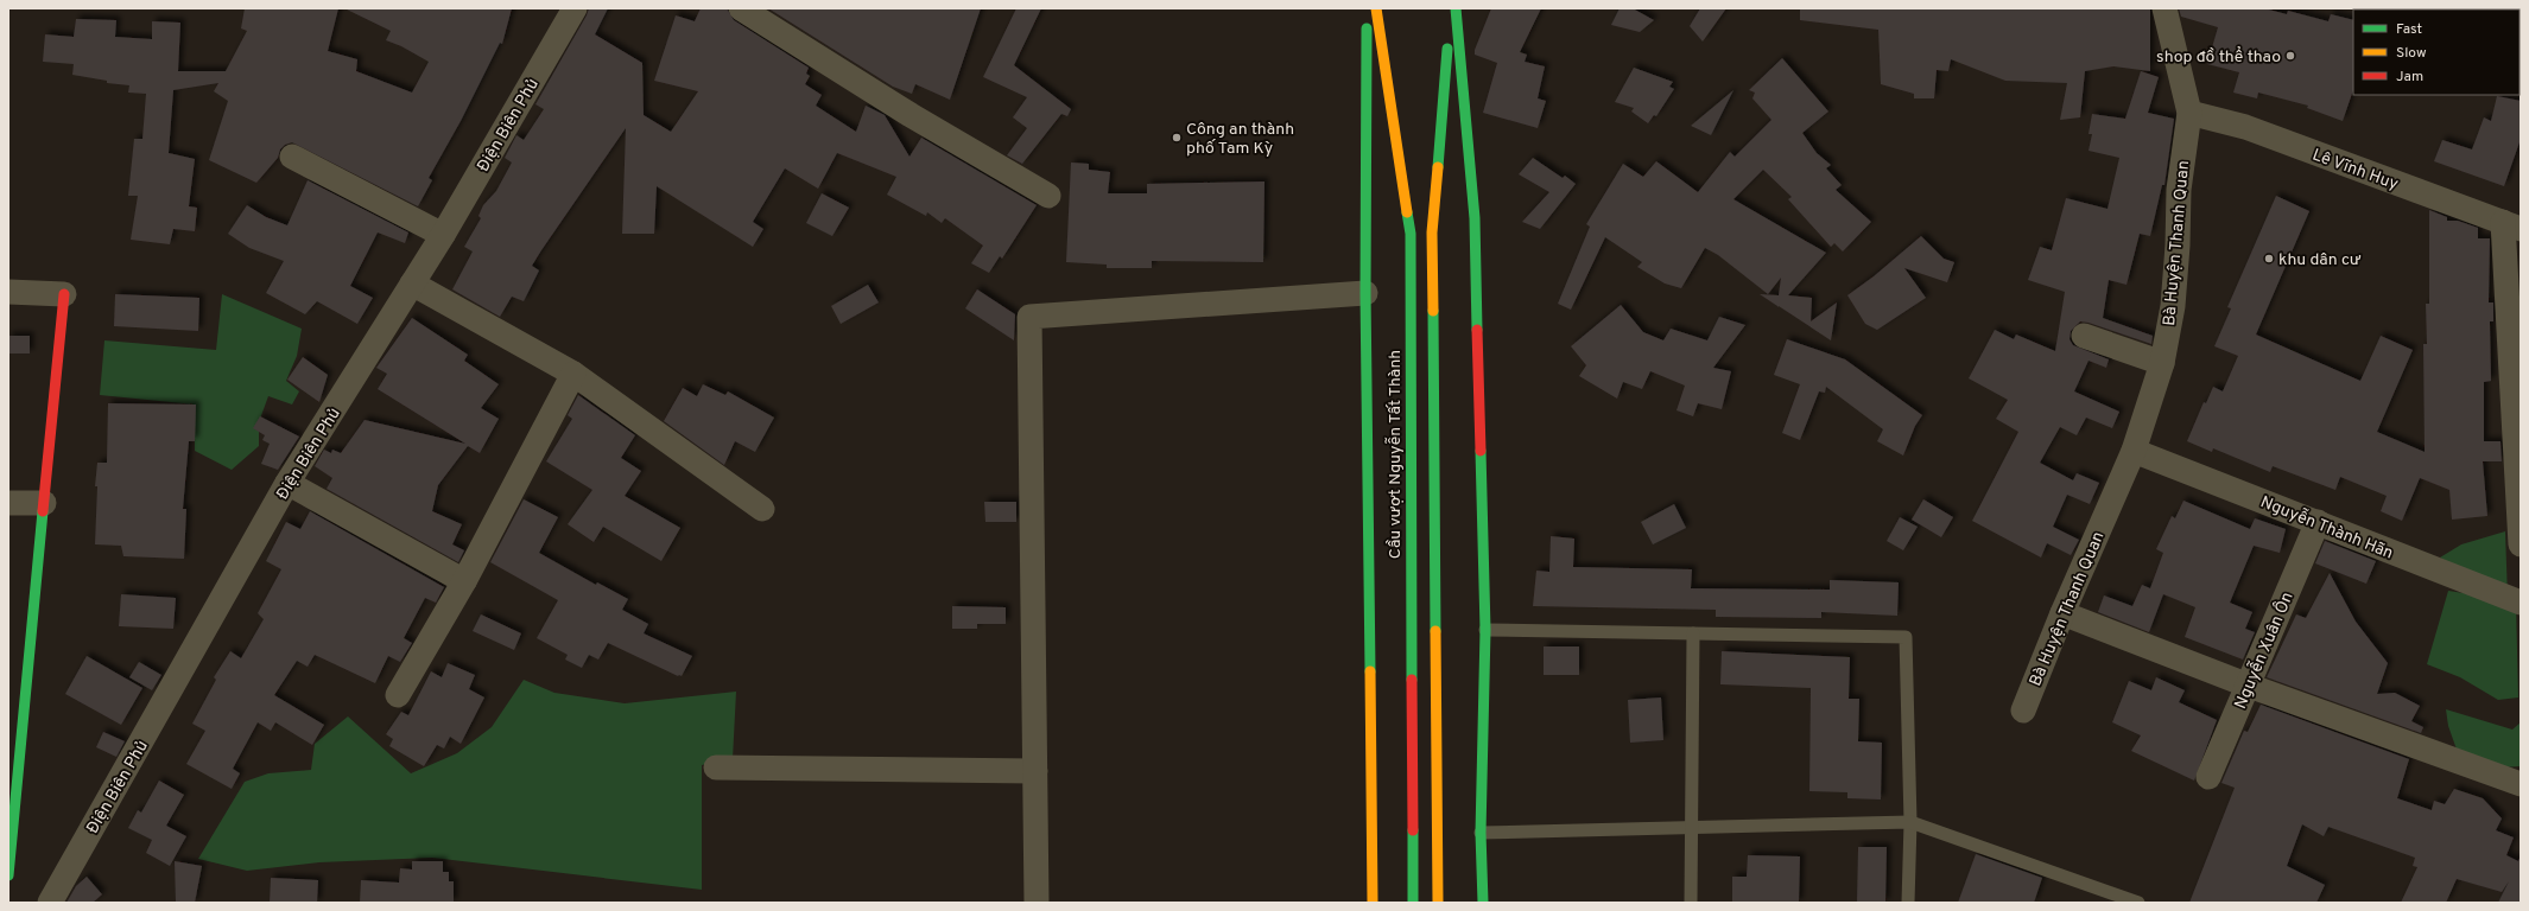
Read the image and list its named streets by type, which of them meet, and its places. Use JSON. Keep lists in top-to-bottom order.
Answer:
{
  "streets": {
    "main road": ["Cầu vượt Nguyễn Tất Thành"],
    "street": [
      "Điện Biên Phủ",
      "Lê Vĩnh Huy",
      "Bà Huyện Thanh Quan",
      "Nguyễn Thành Hãn",
      "Nguyễn Xuân Ôn"
    ]
  },
  "crossings": [
    ["Lê Vĩnh Huy", "Bà Huyện Thanh Quan"],
    ["Bà Huyện Thanh Quan", "Nguyễn Thành Hãn"],
    ["Nguyễn Thành Hãn", "Nguyễn Xuân Ôn"]
  ],
  "places": ["shop đồ thể thao", "Công an thành phố Tam Kỳ", "khu dân cư"],
  "legend": ["Fast", "Slow", "Jam"]
}
